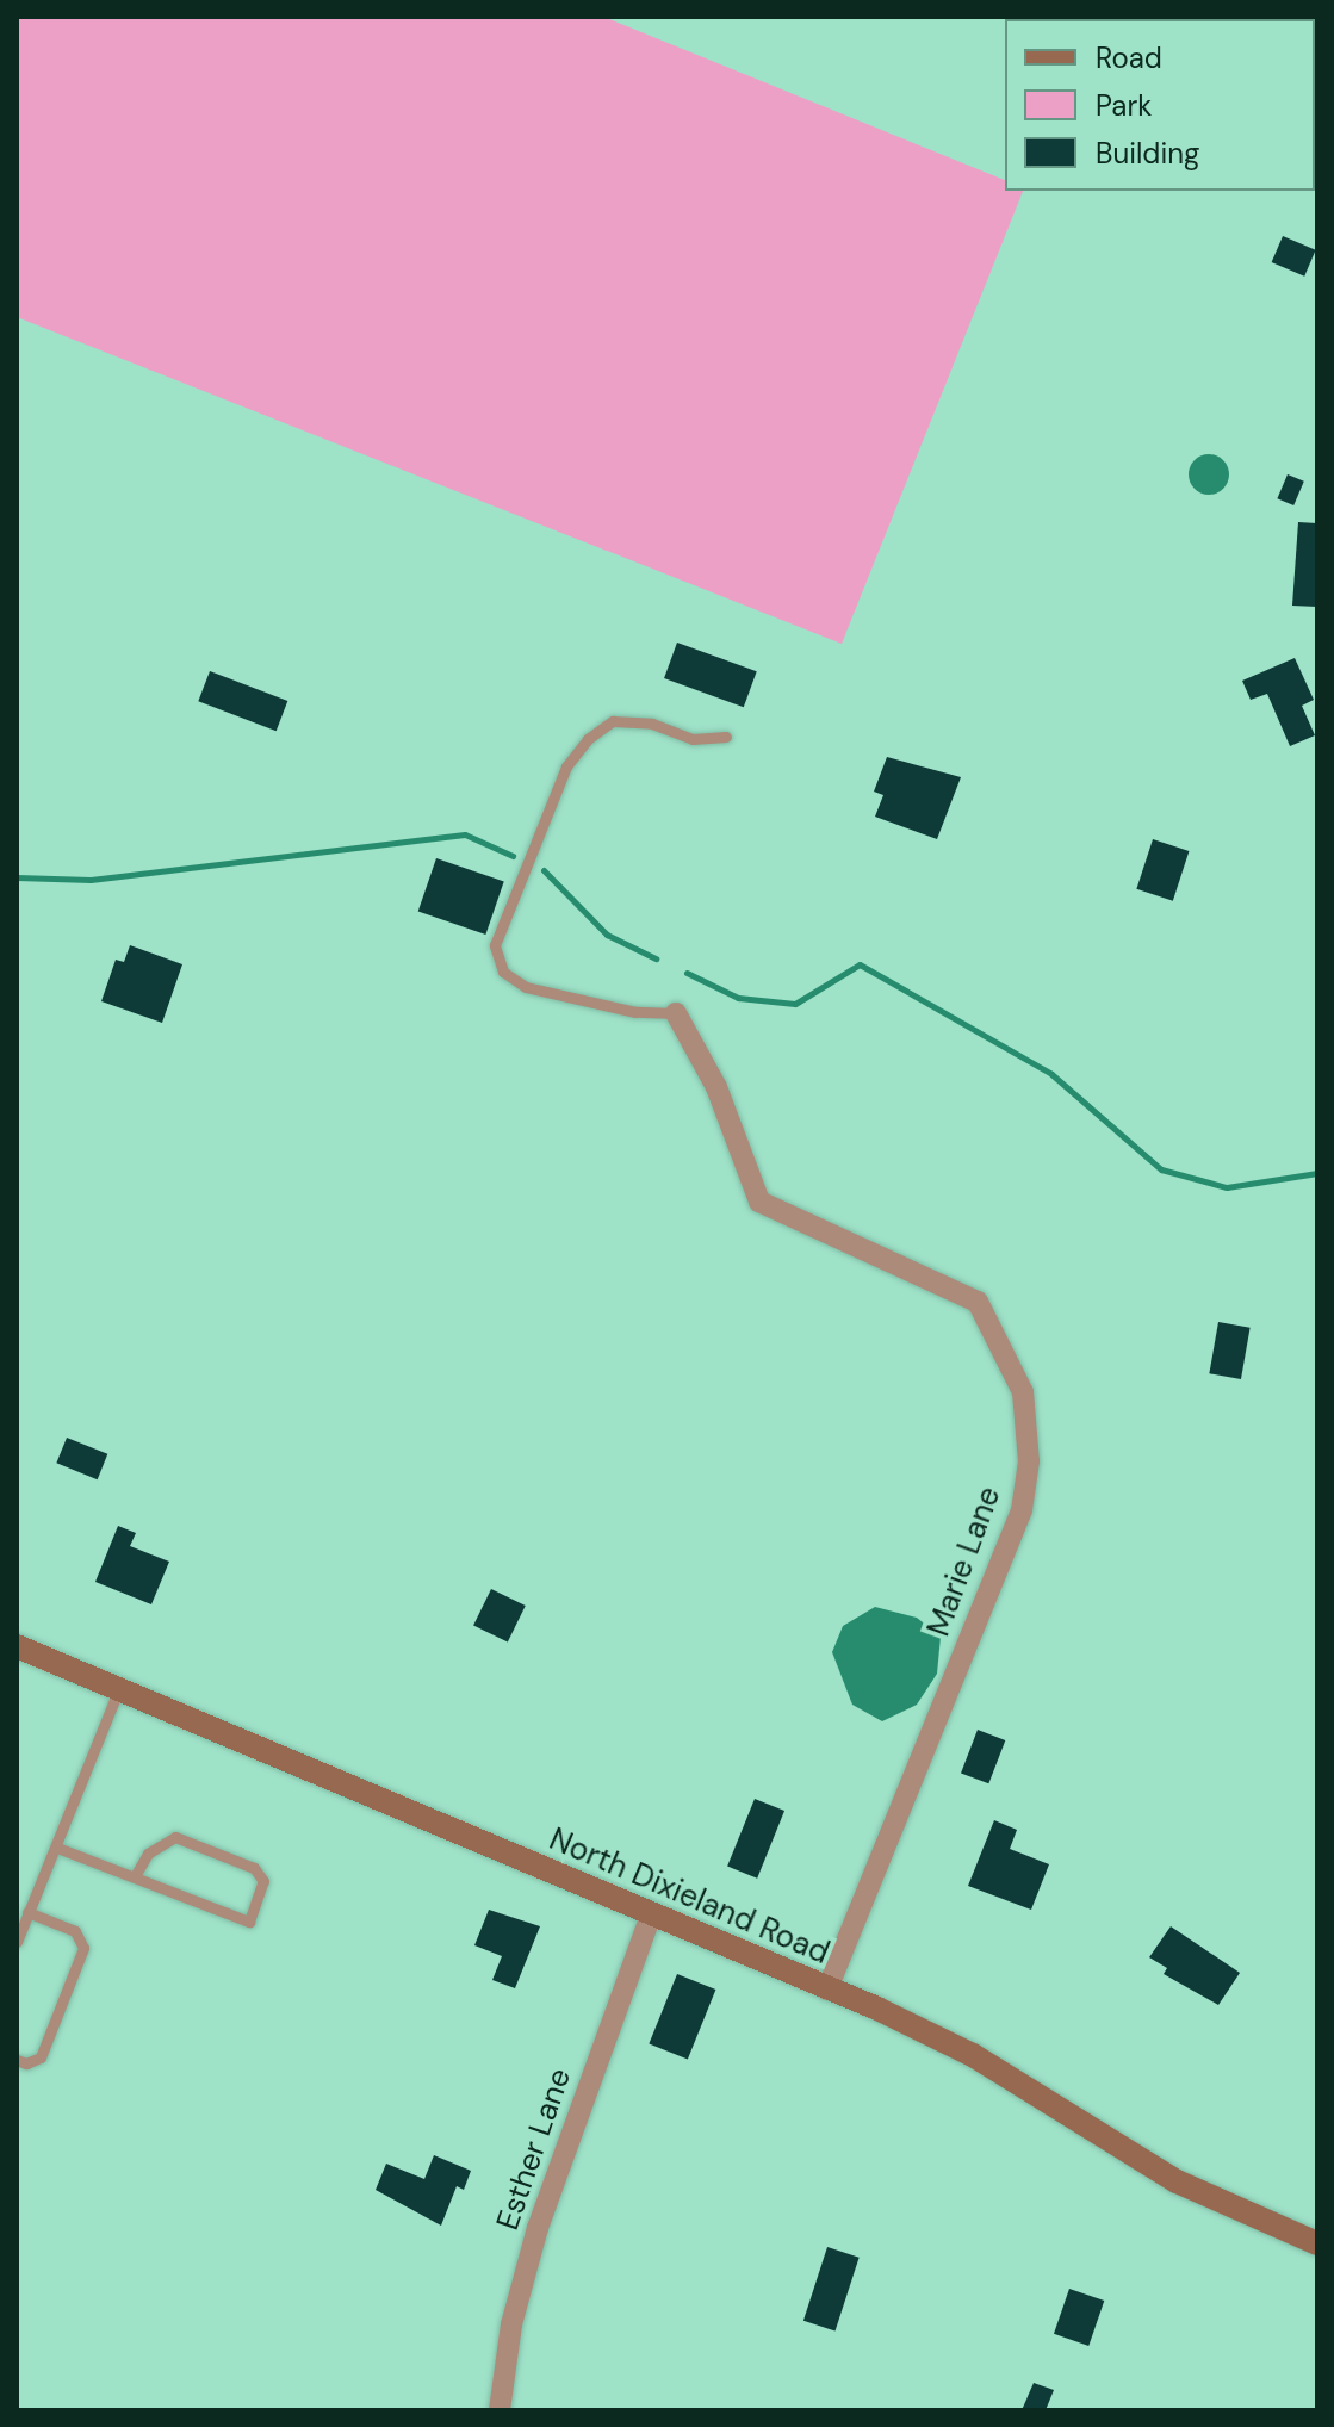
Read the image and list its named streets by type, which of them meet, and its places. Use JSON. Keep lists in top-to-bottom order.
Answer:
{
  "streets": {
    "street": ["Marie Lane", "North Dixieland Road", "Esther Lane"]
  },
  "crossings": [
    ["Marie Lane", "North Dixieland Road"],
    ["North Dixieland Road", "Esther Lane"]
  ],
  "legend": ["Road", "Park", "Building"]
}
